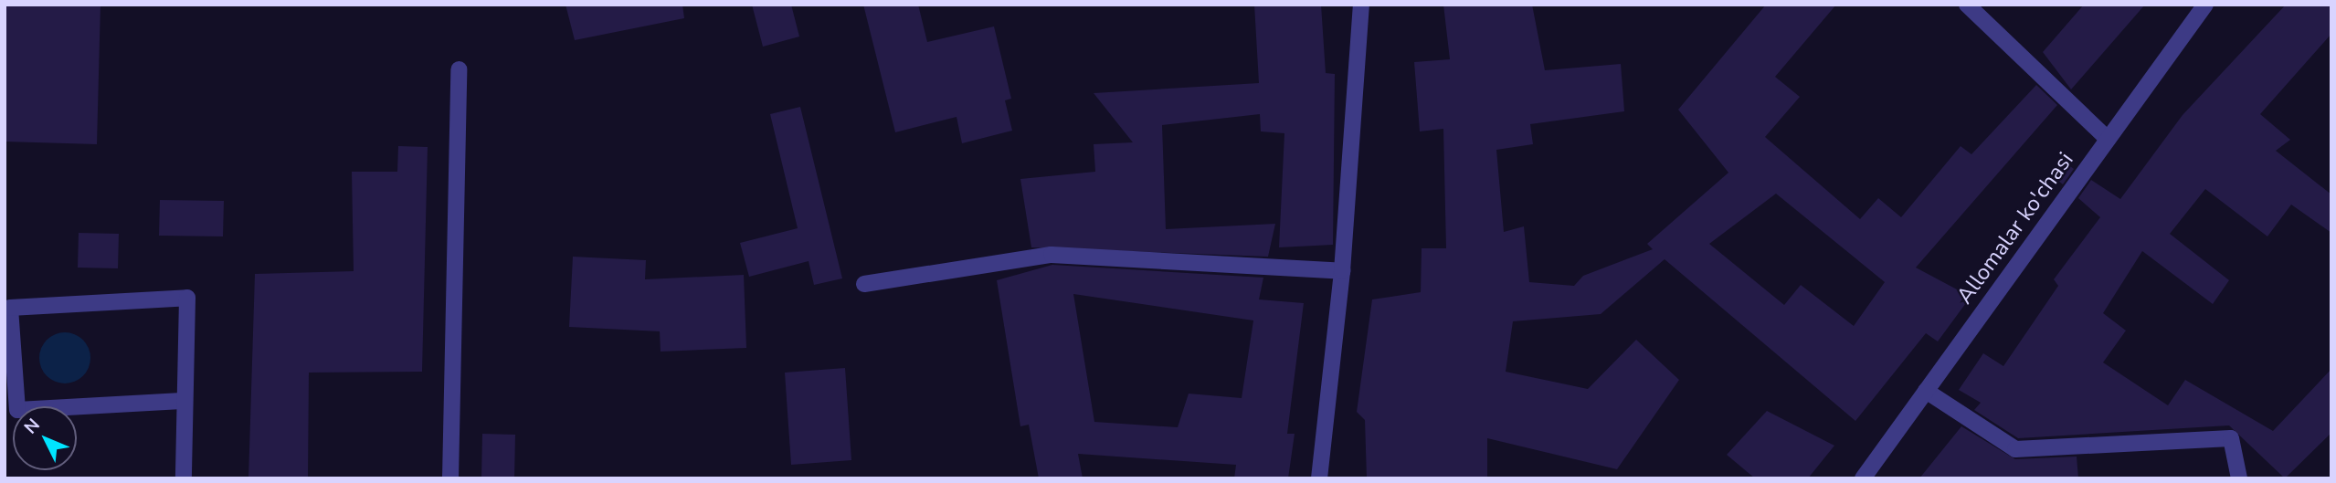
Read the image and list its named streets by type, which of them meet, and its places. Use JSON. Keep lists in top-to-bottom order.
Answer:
{
  "streets": {
    "street": ["Allomalar ko'chasi"]
  },
  "north": "top left"
}
